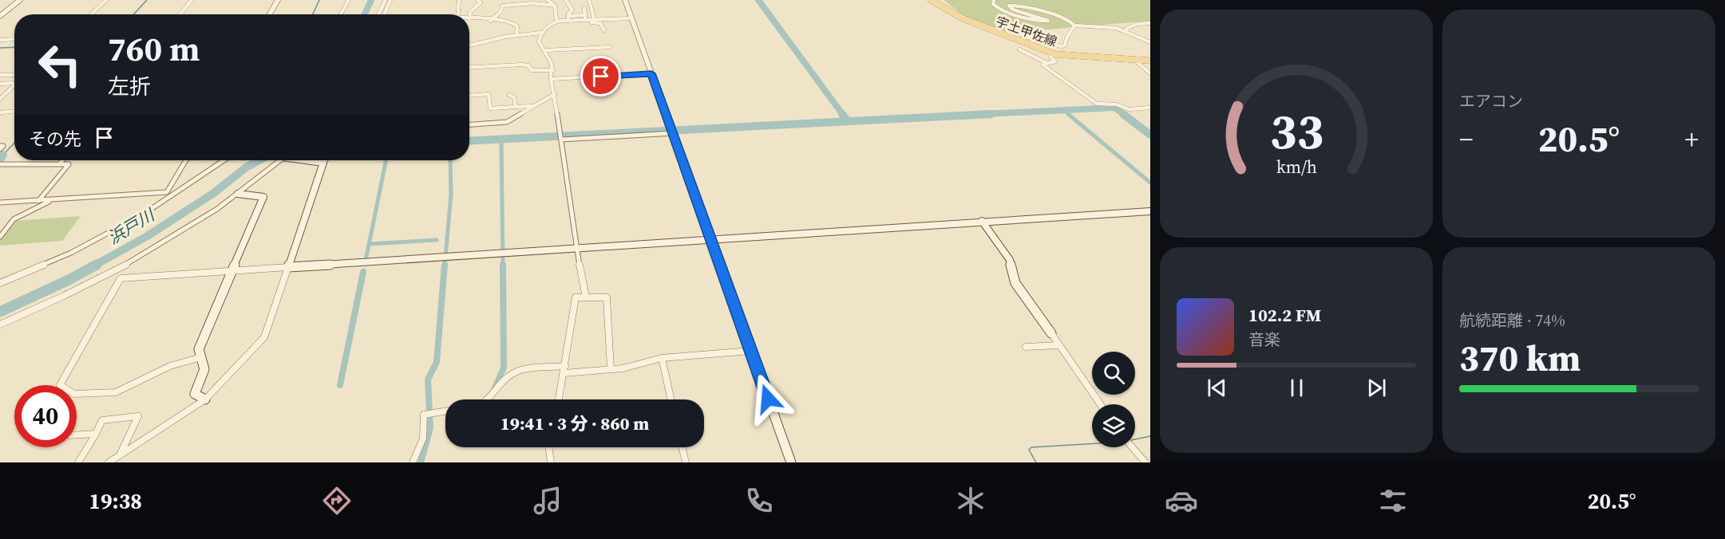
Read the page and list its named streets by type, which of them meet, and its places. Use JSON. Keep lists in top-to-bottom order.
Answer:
{
  "streets": {
    "main road": ["宇土甲佐線"]
  },
  "water": ["浜戸川"],
  "page": {
    "tile": [
      "エアコン",
      ["航続距離 · 74%", "370 km"]
    ],
    "turn": ["760 m", "左折"],
    "then": "その先",
    "heat": ["−", "20.5°", "+"],
    "song": ["102.2 FM", "音楽"],
    "limit": "40",
    "trip": "19:41 · 3 分 · 860 m",
    "tabs": ["19:38", "20.5°"],
    "gauge": ["33", "km/h"]
  }
}
